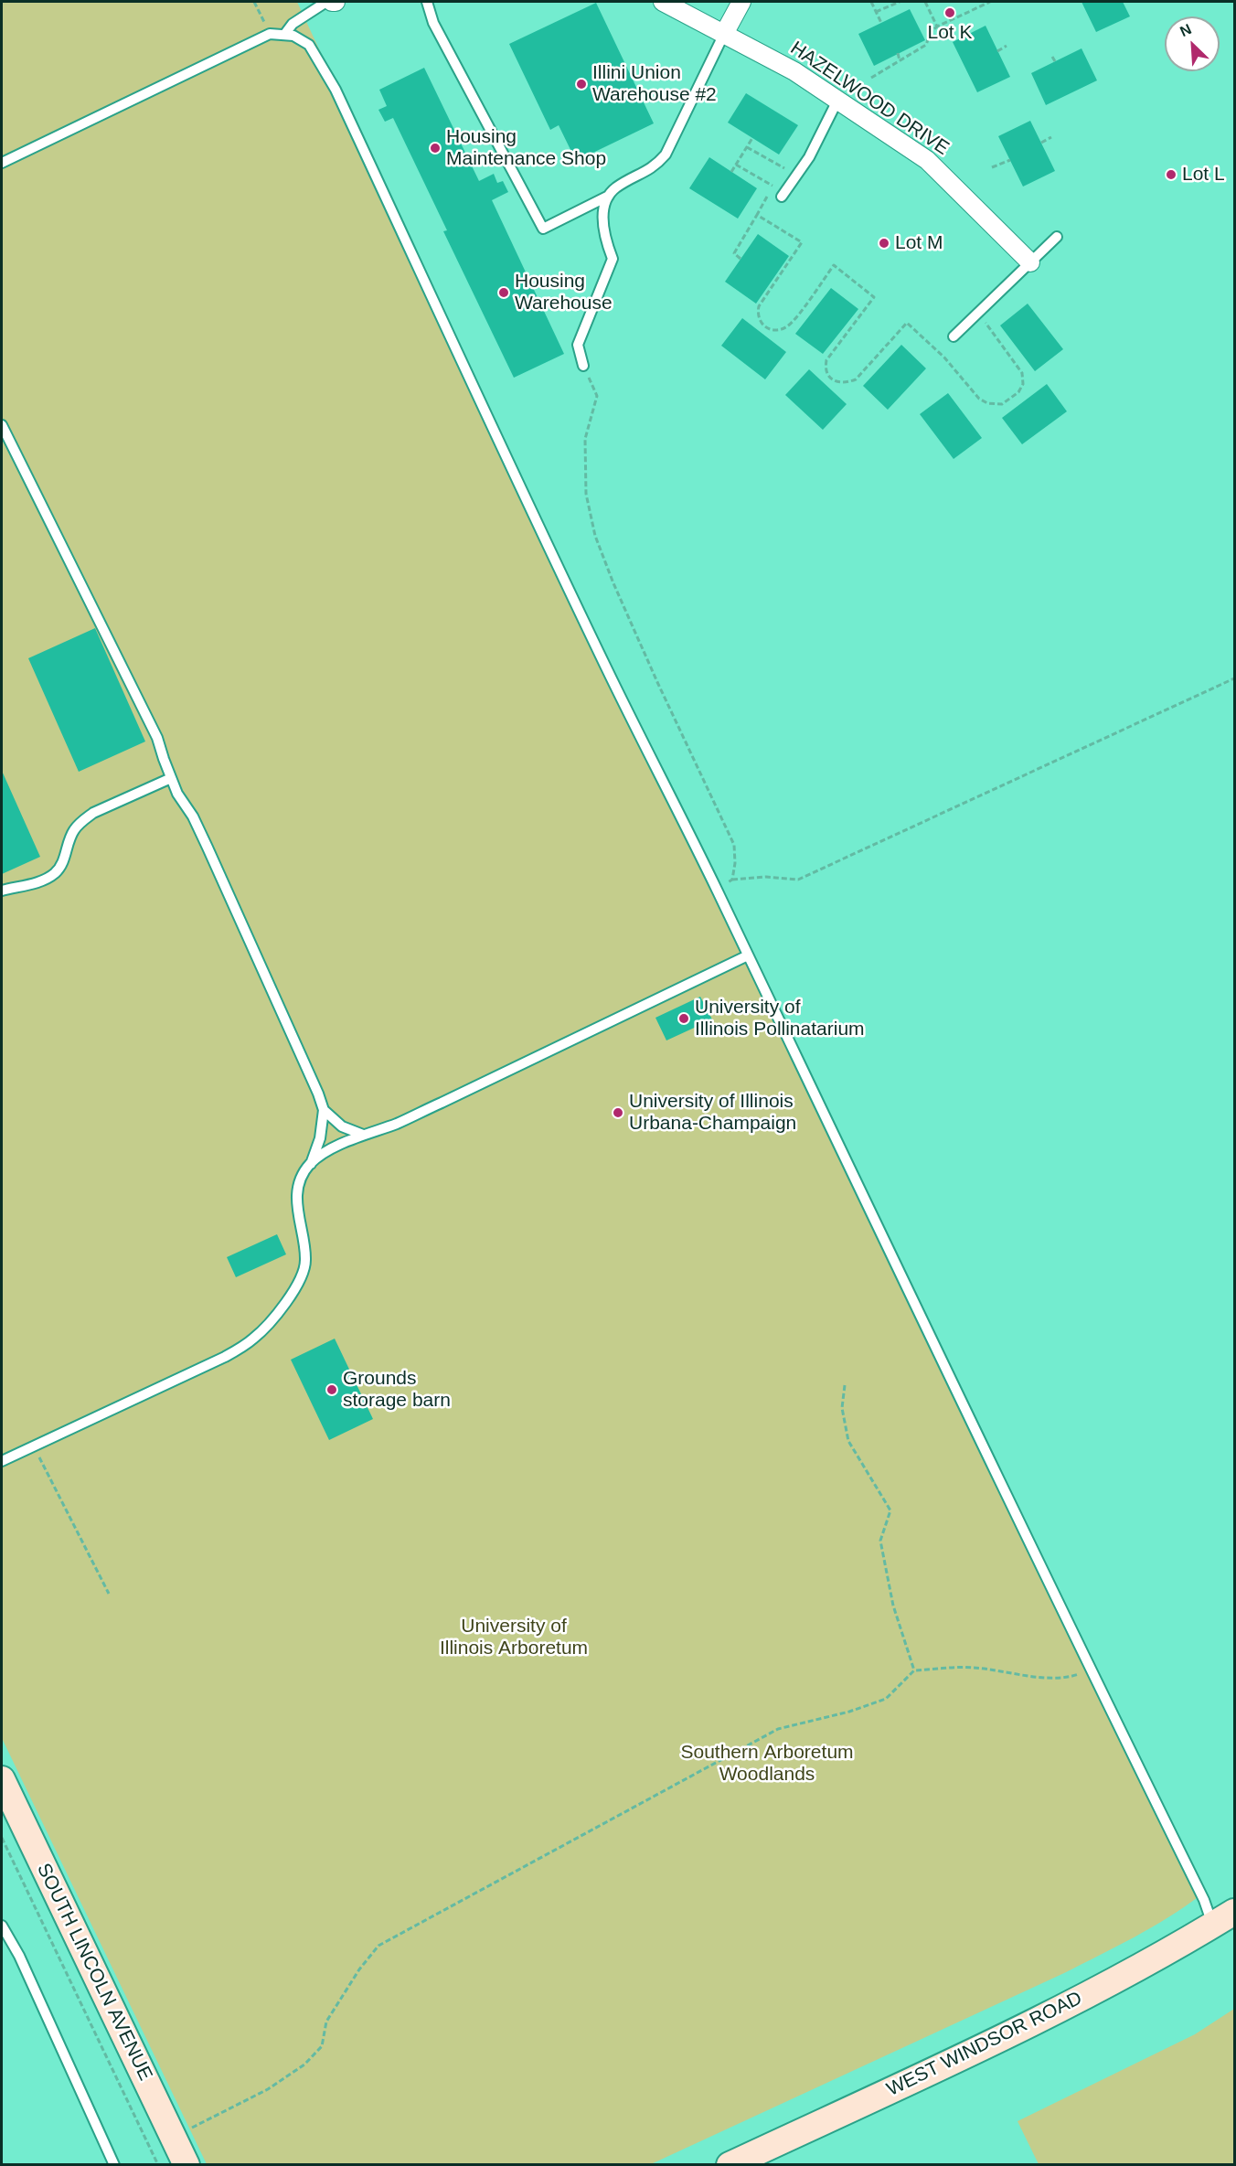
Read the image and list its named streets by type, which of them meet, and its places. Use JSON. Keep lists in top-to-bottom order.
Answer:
{
  "streets": {
    "main road": ["SOUTH LINCOLN AVENUE", "WEST WINDSOR ROAD"],
    "street": ["HAZELWOOD DRIVE"]
  },
  "parks": ["University of Illinois Arboretum", "Southern Arboretum Woodlands"],
  "places": [
    "Lot K",
    "Illini Union Warehouse #2",
    "Housing Maintenance Shop",
    "Lot L",
    "Lot M",
    "Housing Warehouse",
    "University of Illinois Pollinatarium",
    "University of Illinois Urbana-Champaign",
    "Grounds storage barn"
  ],
  "north": "top left"
}
